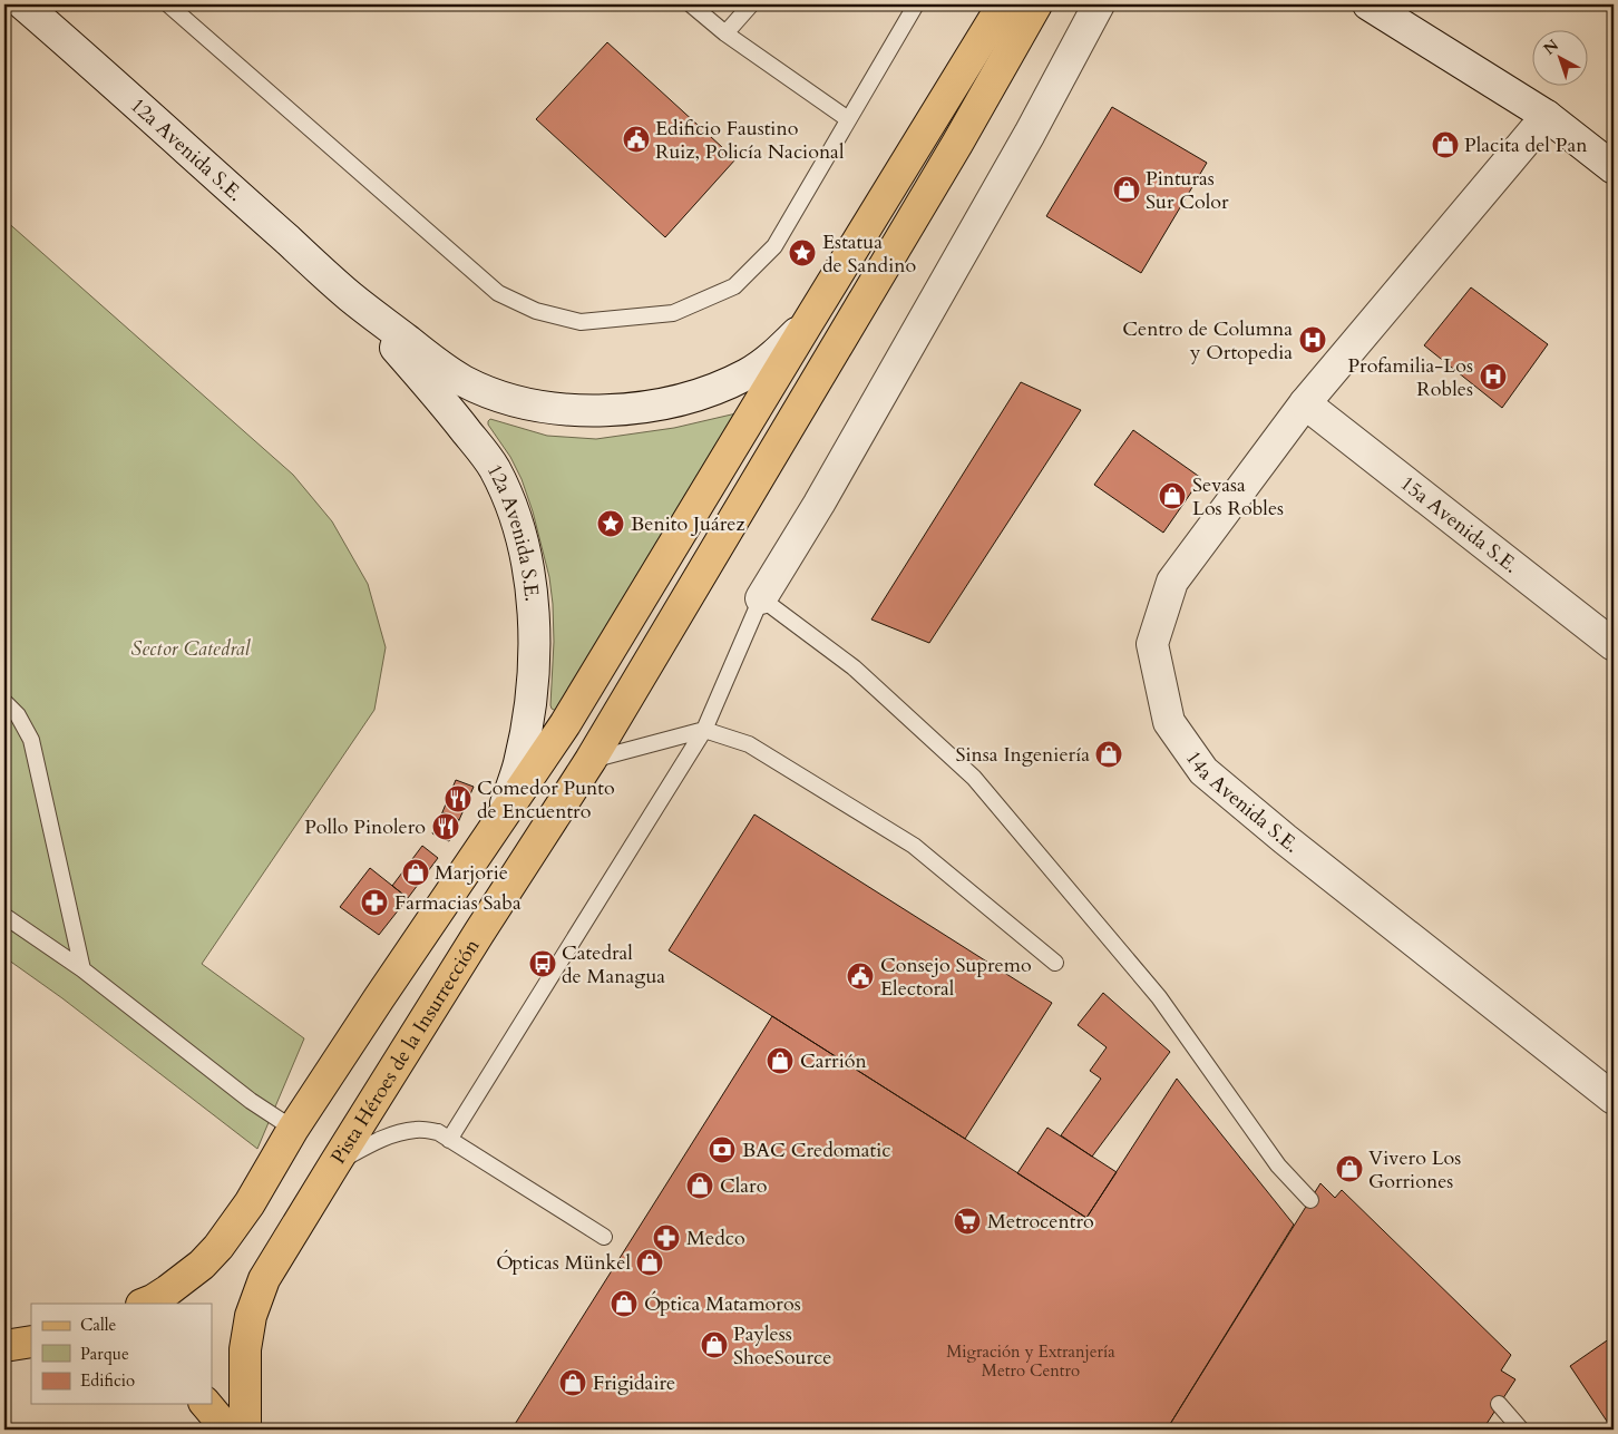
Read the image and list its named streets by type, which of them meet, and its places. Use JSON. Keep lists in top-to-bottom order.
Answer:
{
  "streets": {
    "main road": ["Pista Héroes de la Insurrección"],
    "street": ["12a Avenida S.E.", "15a Avenida S.E.", "14a Avenida S.E."]
  },
  "crossings": [
    ["15a Avenida S.E.", "14a Avenida S.E."]
  ],
  "parks": ["Sector Catedral"],
  "places": {
    "public building": ["Edificio Faustino Ruiz, Policía Nacional", "Consejo Supremo Electoral"],
    "shop": [
      "Placita del Pan",
      "Pinturas Sur Color",
      "Sevasa Los Robles",
      "Sinsa Ingeniería",
      "Marjorie",
      "Carrión",
      "Vivero Los Gorriones",
      "Claro",
      "Ópticas Münkel",
      "Óptica Matamoros",
      "Payless ShoeSource",
      "Frigidaire"
    ],
    "place": ["Estatua de Sandino", "Benito Juárez"],
    "hospital": ["Centro de Columna y Ortopedia", "Profamilia-Los Robles"],
    "restaurant": ["Comedor Punto de Encuentro", "Pollo Pinolero"],
    "pharmacy": ["Farmacias Saba", "Medco"],
    "bus stop": ["Catedral de Managua"],
    "bank": ["BAC Credomatic"],
    "supermarket": ["Metrocentro"]
  },
  "house_numbers": ["Migración y Extranjería Metro Centro"],
  "legend": ["Calle", "Parque", "Edificio"],
  "north": "top left"
}
